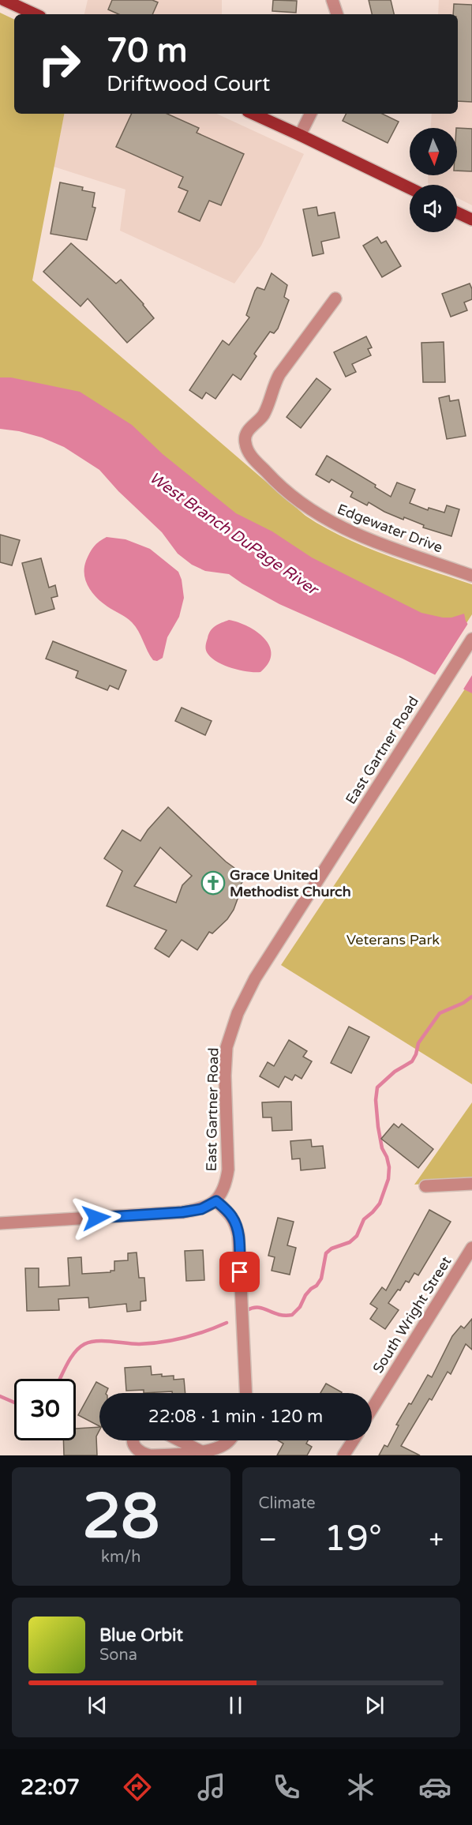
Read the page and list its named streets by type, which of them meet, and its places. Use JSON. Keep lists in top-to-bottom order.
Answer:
{
  "streets": {
    "street": ["Edgewater Drive", "East Gartner Road", "South Wright Street"]
  },
  "water": ["West Branch DuPage River"],
  "parks": ["Veterans Park"],
  "places": {
    "church": ["Grace United Methodist Church"]
  },
  "north": "bottom",
  "page": {
    "turn": ["70 m", "Driftwood Court"],
    "limit": "30",
    "trip": "22:08 · 1 min · 120 m",
    "tile": [
      ["28", "km/h"],
      "Climate"
    ],
    "heat": ["−", "19°", "+"],
    "song": ["Blue Orbit", "Sona"],
    "tabs": "22:07"
  }
}
